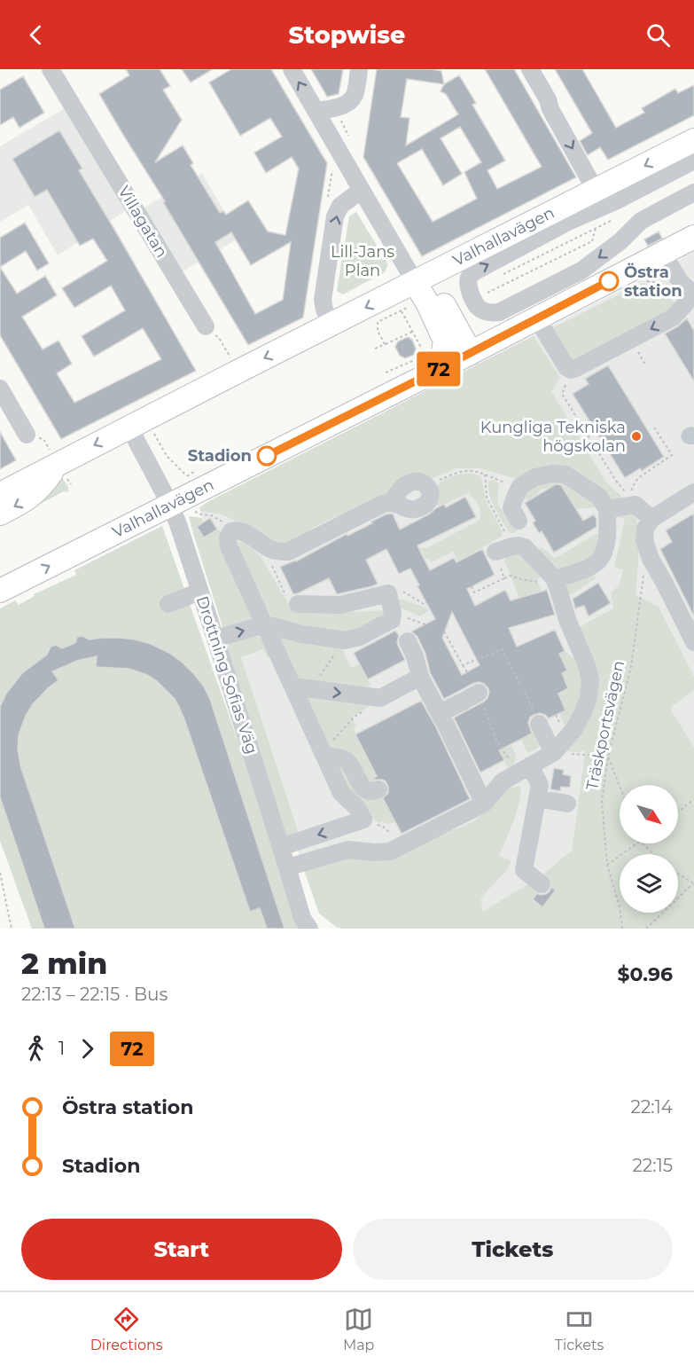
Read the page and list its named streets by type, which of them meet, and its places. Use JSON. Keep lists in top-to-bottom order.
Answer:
{
  "streets": {
    "main road": ["Valhallavägen"],
    "street": ["Villagatan", "Drottning Sofias Väg"],
    "path": ["Träskportsvägen"]
  },
  "crossings": [
    ["Valhallavägen", "Drottning Sofias Väg"]
  ],
  "parks": ["Lill-Jans Plan"],
  "places": ["Östra station", "Kungliga Tekniska högskolan", "Stadion"],
  "lines": ["bus line 72"],
  "north": "bottom right",
  "page": {
    "header": "Stopwise",
    "on_map": "72",
    "heading": ["2 min", "22:13 – 22:15 · Bus", "$0.96"],
    "legs": ["1", "72"],
    "list": [
      {
        "name": "Östra station",
        "value": "22:14"
      },
      {
        "name": "Stadion",
        "value": "22:15"
      }
    ],
    "buttons": ["Start", "Tickets"],
    "tabs": ["Directions", "Map", "Tickets"]
  }
}
